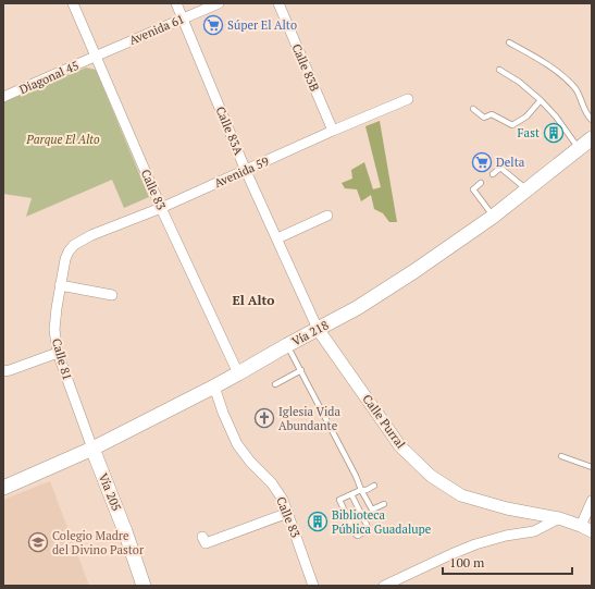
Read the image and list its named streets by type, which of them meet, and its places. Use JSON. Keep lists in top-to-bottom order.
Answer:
{
  "streets": {
    "main road": ["Vía 218", "Vía 205"],
    "street": [
      "Avenida 61",
      "Calle 83B",
      "Diagonal 45",
      "Calle 83A",
      "Avenida 59",
      "Calle 83",
      "Calle 81",
      "Calle Purral"
    ]
  },
  "crossings": [
    ["Avenida 61", "Diagonal 45"],
    ["Avenida 61", "Calle 83A"],
    ["Avenida 61", "Calle 83"],
    ["Calle 83B", "Avenida 59"],
    ["Diagonal 45", "Calle 83"],
    ["Calle 83A", "Avenida 59"],
    ["Calle 83A", "Vía 218"],
    ["Calle 83A", "Calle Purral"],
    ["Avenida 59", "Calle 83"],
    ["Avenida 59", "Calle 81"],
    ["Calle 83", "Vía 218"],
    ["Vía 218", "Calle 81"],
    ["Vía 218", "Calle Purral"],
    ["Vía 218", "Vía 205"],
    ["Calle 81", "Vía 205"]
  ],
  "districts": ["El Alto"],
  "parks": ["Parque El Alto"],
  "places": {
    "supermarket": ["Súper El Alto", "Delta"],
    "building": ["Fast", "Biblioteca Pública Guadalupe"],
    "church": ["Iglesia Vida Abundante"],
    "school or university": ["Colegio Madre del Divino Pastor"]
  },
  "scale_bar": "100 m"
}
